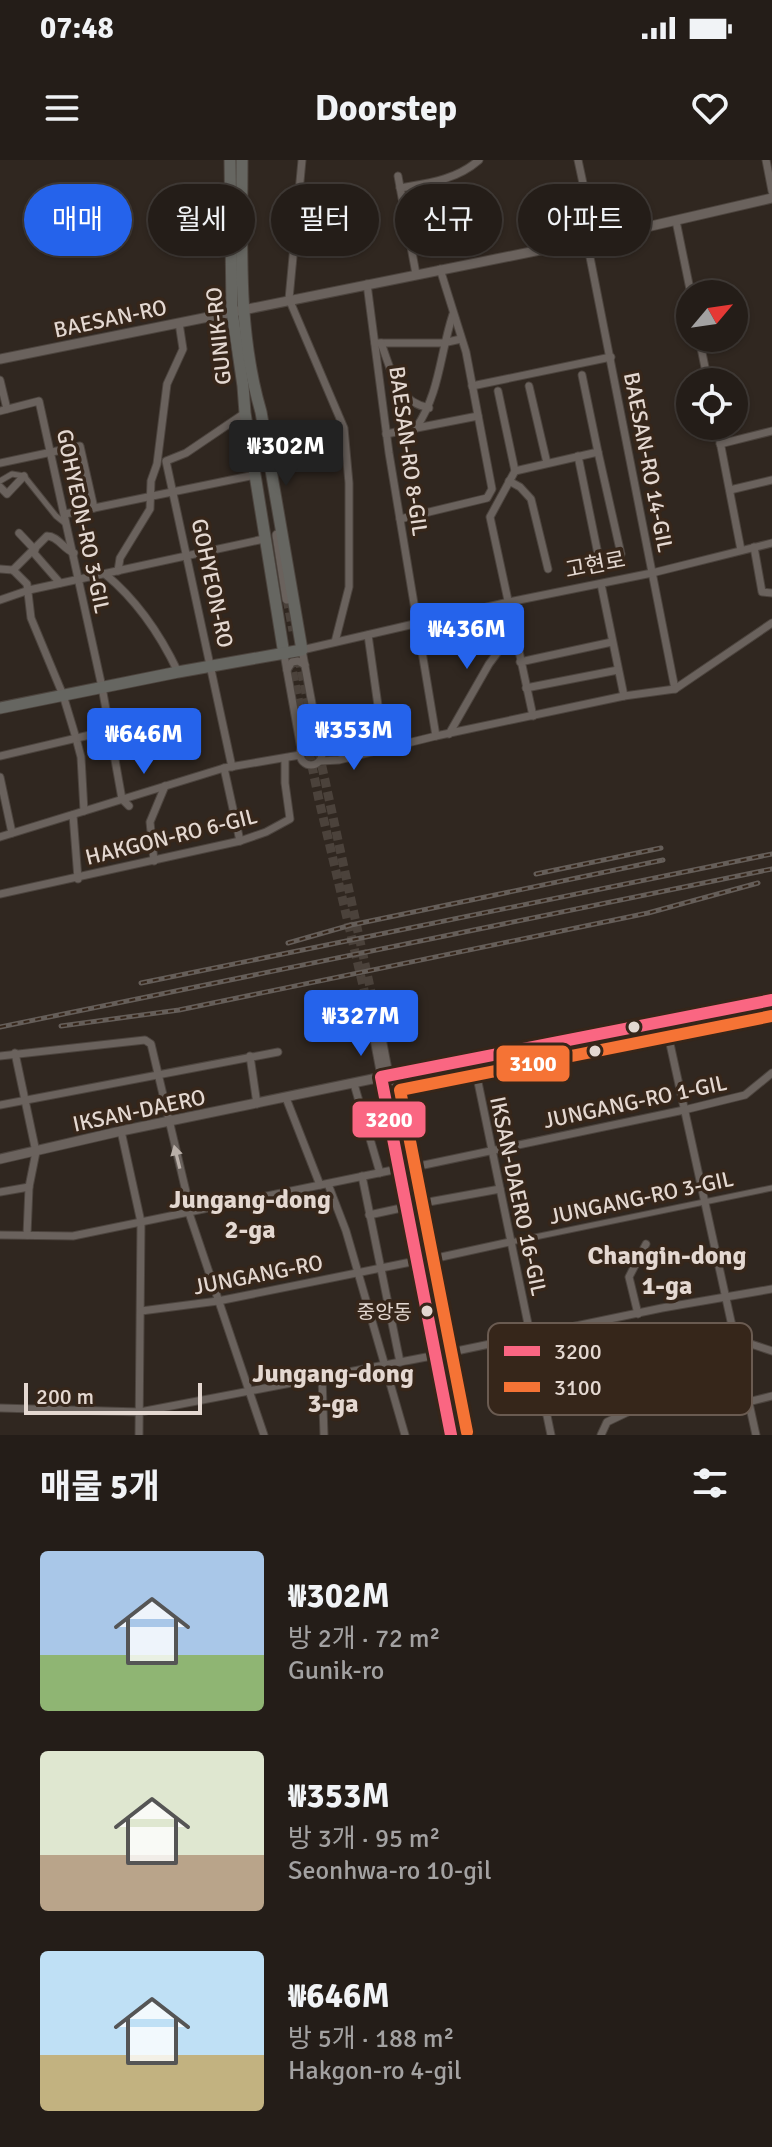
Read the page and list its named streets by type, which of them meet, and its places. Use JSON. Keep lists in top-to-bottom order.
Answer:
{
  "streets": {
    "main road": ["GUNIK-RO", "고현로", "GOHYEON-RO"],
    "street": [
      "BAESAN-RO",
      "BAESAN-RO 8-GIL",
      "BAESAN-RO 14-GIL",
      "GOHYEON-RO 3-GIL",
      "HAKGON-RO 6-GIL",
      "JUNGANG-RO 1-GIL",
      "IKSAN-DAERO",
      "IKSAN-DAERO 16-GIL",
      "JUNGANG-RO 3-GIL",
      "JUNGANG-RO"
    ]
  },
  "crossings": [
    ["BAESAN-RO", "GUNIK-RO"],
    ["BAESAN-RO", "BAESAN-RO 8-GIL"],
    ["GUNIK-RO", "GOHYEON-RO"],
    ["BAESAN-RO 8-GIL", "고현로"],
    ["BAESAN-RO 14-GIL", "고현로"],
    ["GOHYEON-RO 3-GIL", "GOHYEON-RO"],
    ["고현로", "GOHYEON-RO"],
    ["GOHYEON-RO", "HAKGON-RO 6-GIL"],
    ["JUNGANG-RO 1-GIL", "IKSAN-DAERO 16-GIL"],
    ["IKSAN-DAERO", "IKSAN-DAERO 16-GIL"],
    ["IKSAN-DAERO 16-GIL", "JUNGANG-RO 3-GIL"],
    ["JUNGANG-RO 3-GIL", "JUNGANG-RO"]
  ],
  "districts": ["Jungang-dong 2-ga", "Changin-dong 1-ga", "Jungang-dong 3-ga"],
  "places": ["중앙동"],
  "lines": ["transit line 3200", "transit line 3100"],
  "legend": ["3200", "3100"],
  "scale_bar": "200 m",
  "north": "top right",
  "page": {
    "status": "07:48",
    "header": "Doorstep",
    "chip": [
      "매매",
      "월세",
      "필터",
      "신규",
      "아파트"
    ],
    "price": [
      "₩302M",
      "₩436M",
      "₩353M",
      "₩646M",
      "₩327M"
    ],
    "scale": "200 m",
    "heading": "매물 5개",
    "list": [
      {
        "name": "₩302M",
        "note": "방 2개 · 72 m² · Gunik-ro"
      },
      {
        "name": "₩353M",
        "note": "방 3개 · 95 m² · Seonhwa-ro 10-gil"
      },
      {
        "name": "₩646M",
        "note": "방 5개 · 188 m² · Hakgon-ro 4-gil"
      }
    ]
  }
}
